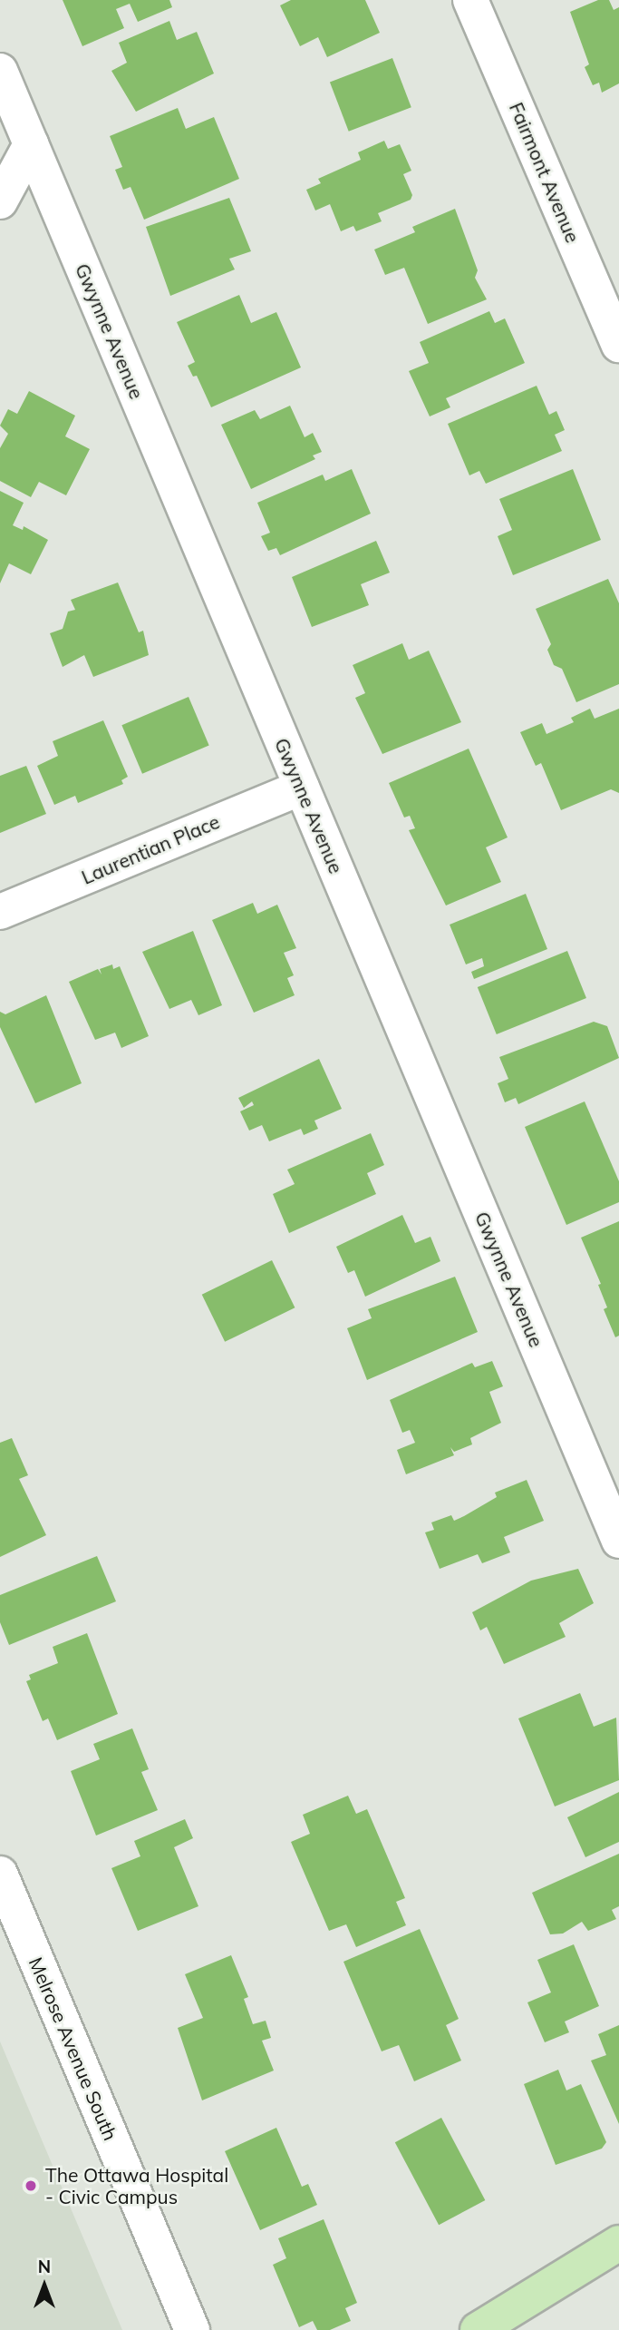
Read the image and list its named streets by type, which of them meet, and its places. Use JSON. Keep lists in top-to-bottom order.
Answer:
{
  "streets": {
    "street": [
      "Fairmont Avenue",
      "Gwynne Avenue",
      "Laurentian Place",
      "Melrose Avenue South"
    ]
  },
  "crossings": [
    ["Gwynne Avenue", "Laurentian Place"]
  ],
  "places": ["The Ottawa Hospital - Civic Campus"],
  "north": "top"
}
